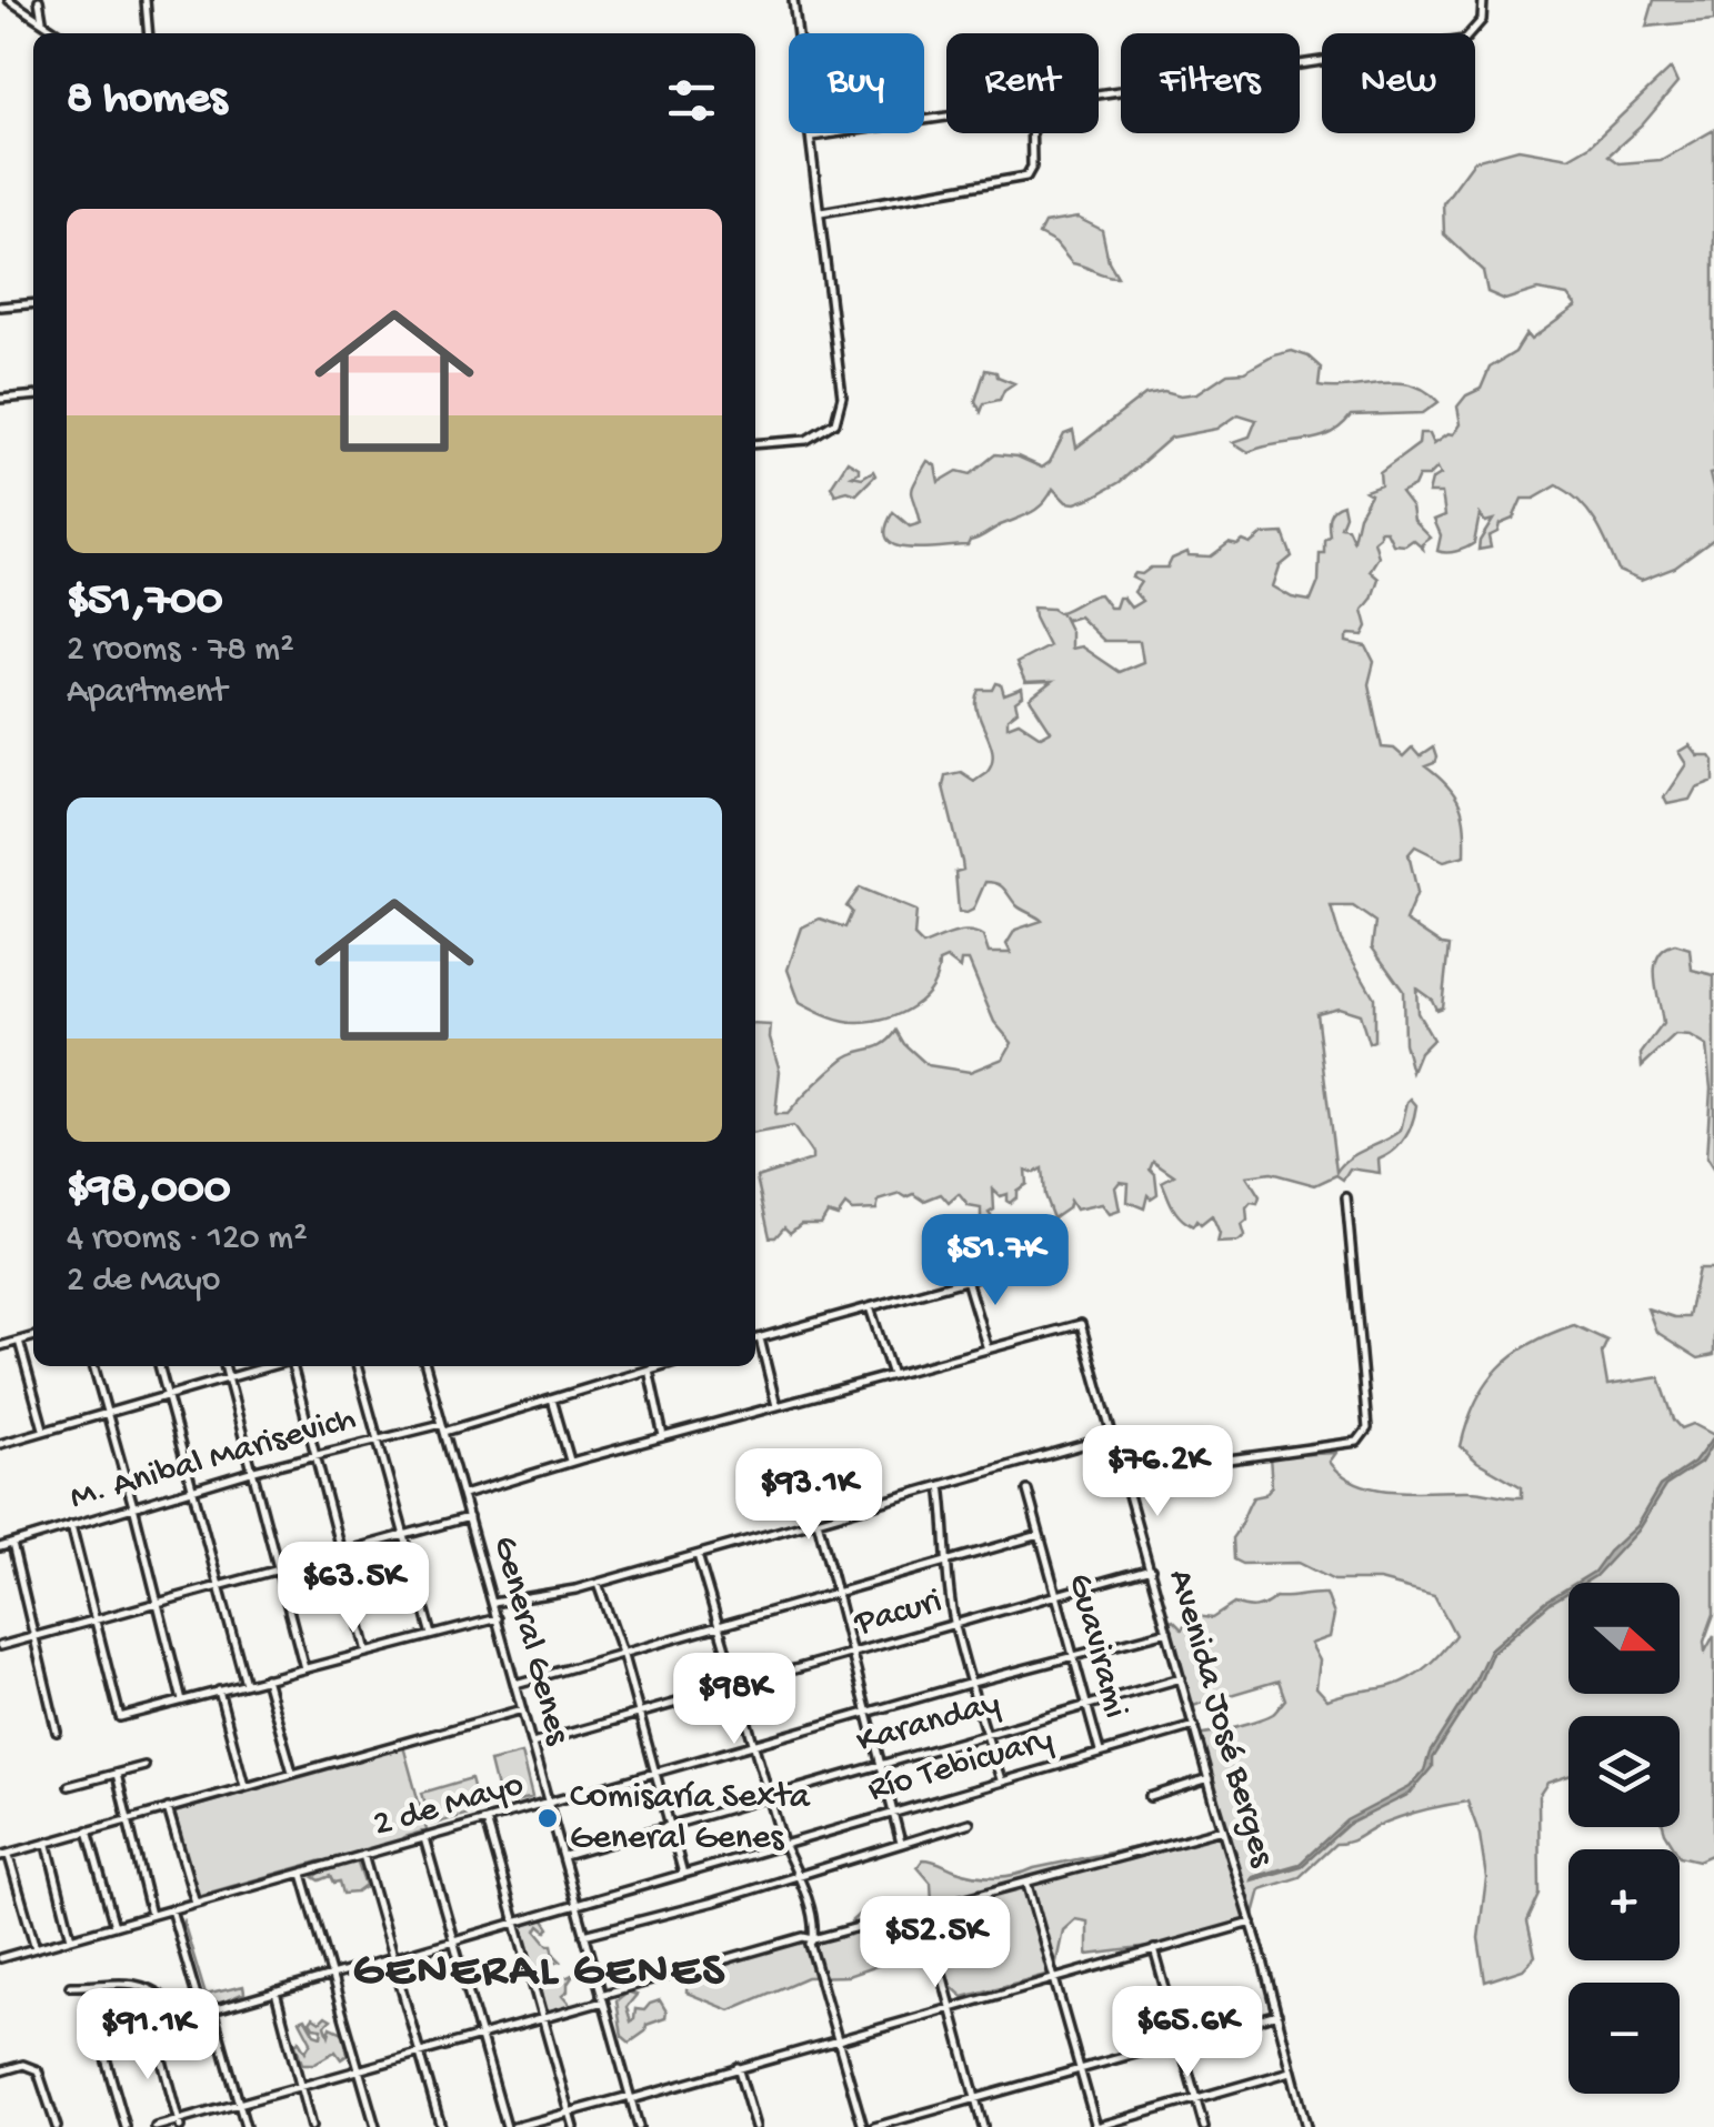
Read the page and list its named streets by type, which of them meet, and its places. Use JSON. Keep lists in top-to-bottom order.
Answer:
{
  "streets": {
    "street": [
      "M. Anibal Marisevich",
      "Pacuri",
      "General Genes",
      "Guavirami",
      "Avenida José Berges",
      "Karanday",
      "Río Tebicuary",
      "2 de Mayo"
    ]
  },
  "crossings": [
    ["M. Anibal Marisevich", "General Genes"],
    ["Pacuri", "General Genes"],
    ["Pacuri", "Guavirami"],
    ["Pacuri", "Avenida José Berges"],
    ["General Genes", "Karanday"],
    ["General Genes", "Río Tebicuary"],
    ["General Genes", "2 de Mayo"],
    ["Guavirami", "Karanday"],
    ["Guavirami", "Río Tebicuary"],
    ["Guavirami", "2 de Mayo"],
    ["Avenida José Berges", "Karanday"],
    ["Avenida José Berges", "Río Tebicuary"],
    ["Avenida José Berges", "2 de Mayo"]
  ],
  "districts": ["GENERAL GENES"],
  "places": ["Comisaría Sexta General Genes"],
  "north": "right",
  "page": {
    "chip": [
      "Buy",
      "Rent",
      "Filters",
      "New"
    ],
    "heading": "8 homes",
    "list": [
      {
        "name": "$51,700",
        "note": "2 rooms · 78 m² · Apartment"
      },
      {
        "name": "$98,000",
        "note": "4 rooms · 120 m² · 2 de Mayo"
      }
    ],
    "price": [
      "$51.7K",
      "$76.2K",
      "$93.1K",
      "$63.5K",
      "$98K",
      "$52.5K",
      "$65.6K",
      "$91.1K"
    ],
    "map_buttons": ["+", "−"]
  }
}
